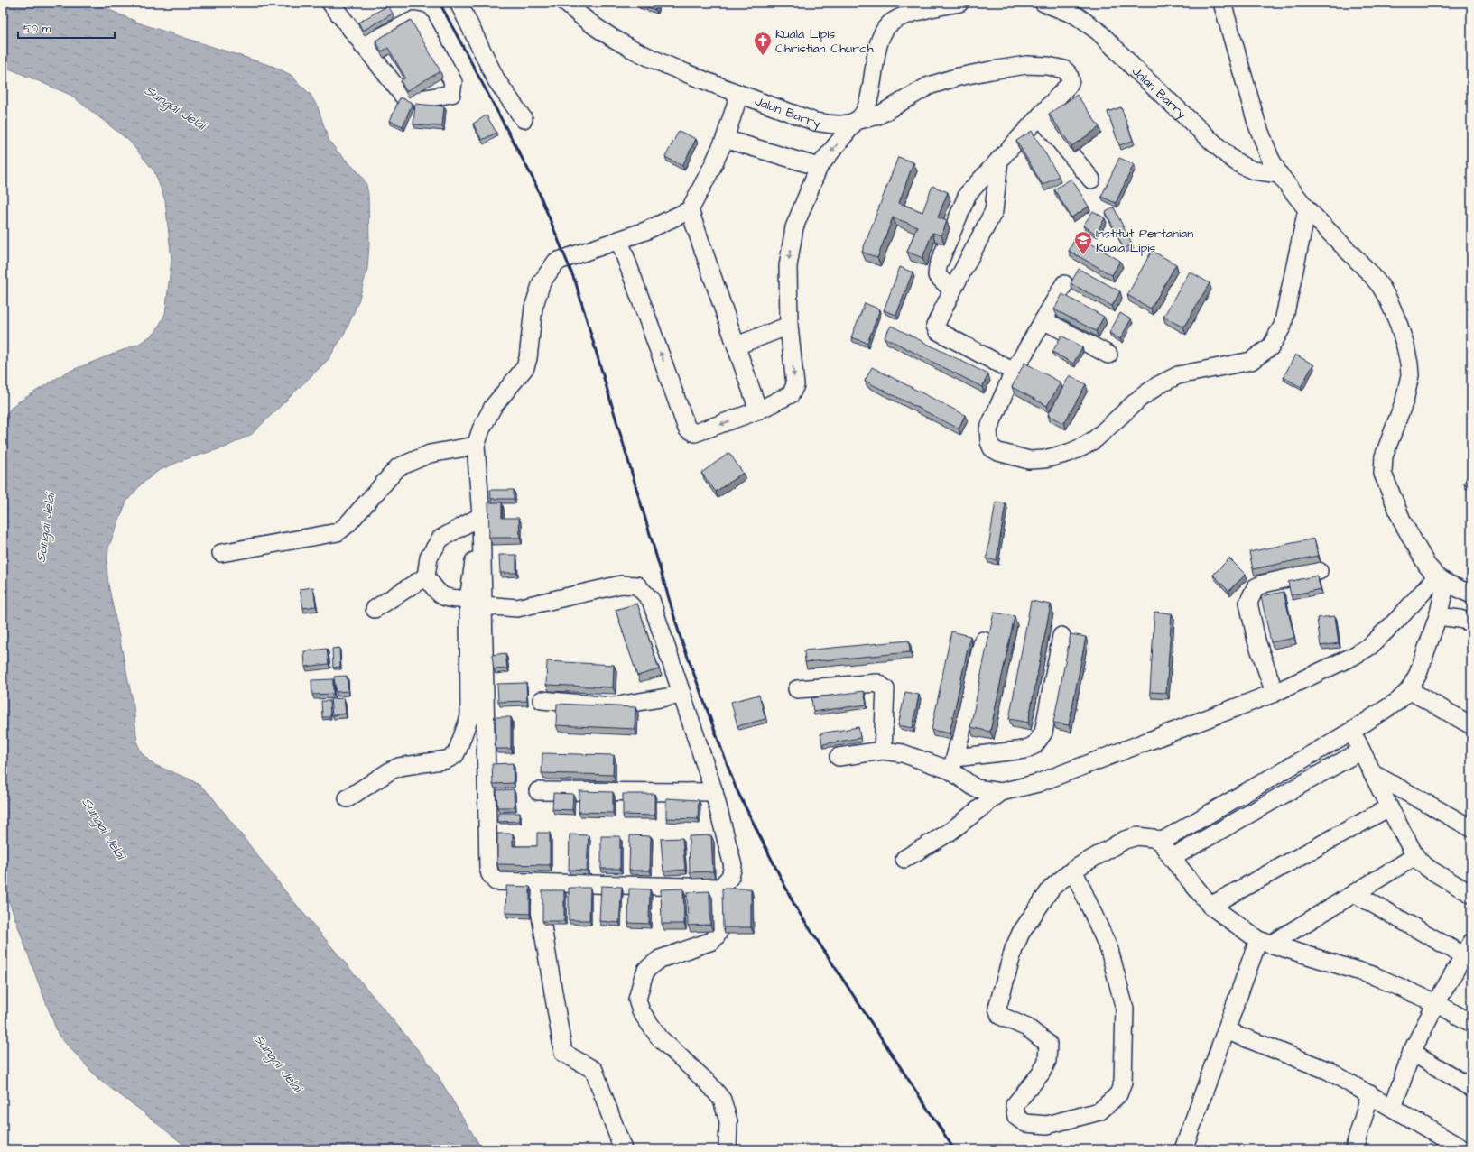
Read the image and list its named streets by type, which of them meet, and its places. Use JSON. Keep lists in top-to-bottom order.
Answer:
{
  "streets": {
    "street": ["Jalan Barry"]
  },
  "water": ["Sungai Jelai"],
  "places": {
    "church": ["Kuala Lipis Christian Church"],
    "school or university": ["Institut Pertanian Kuala Lipis"]
  },
  "scale_bar": "50 m"
}
